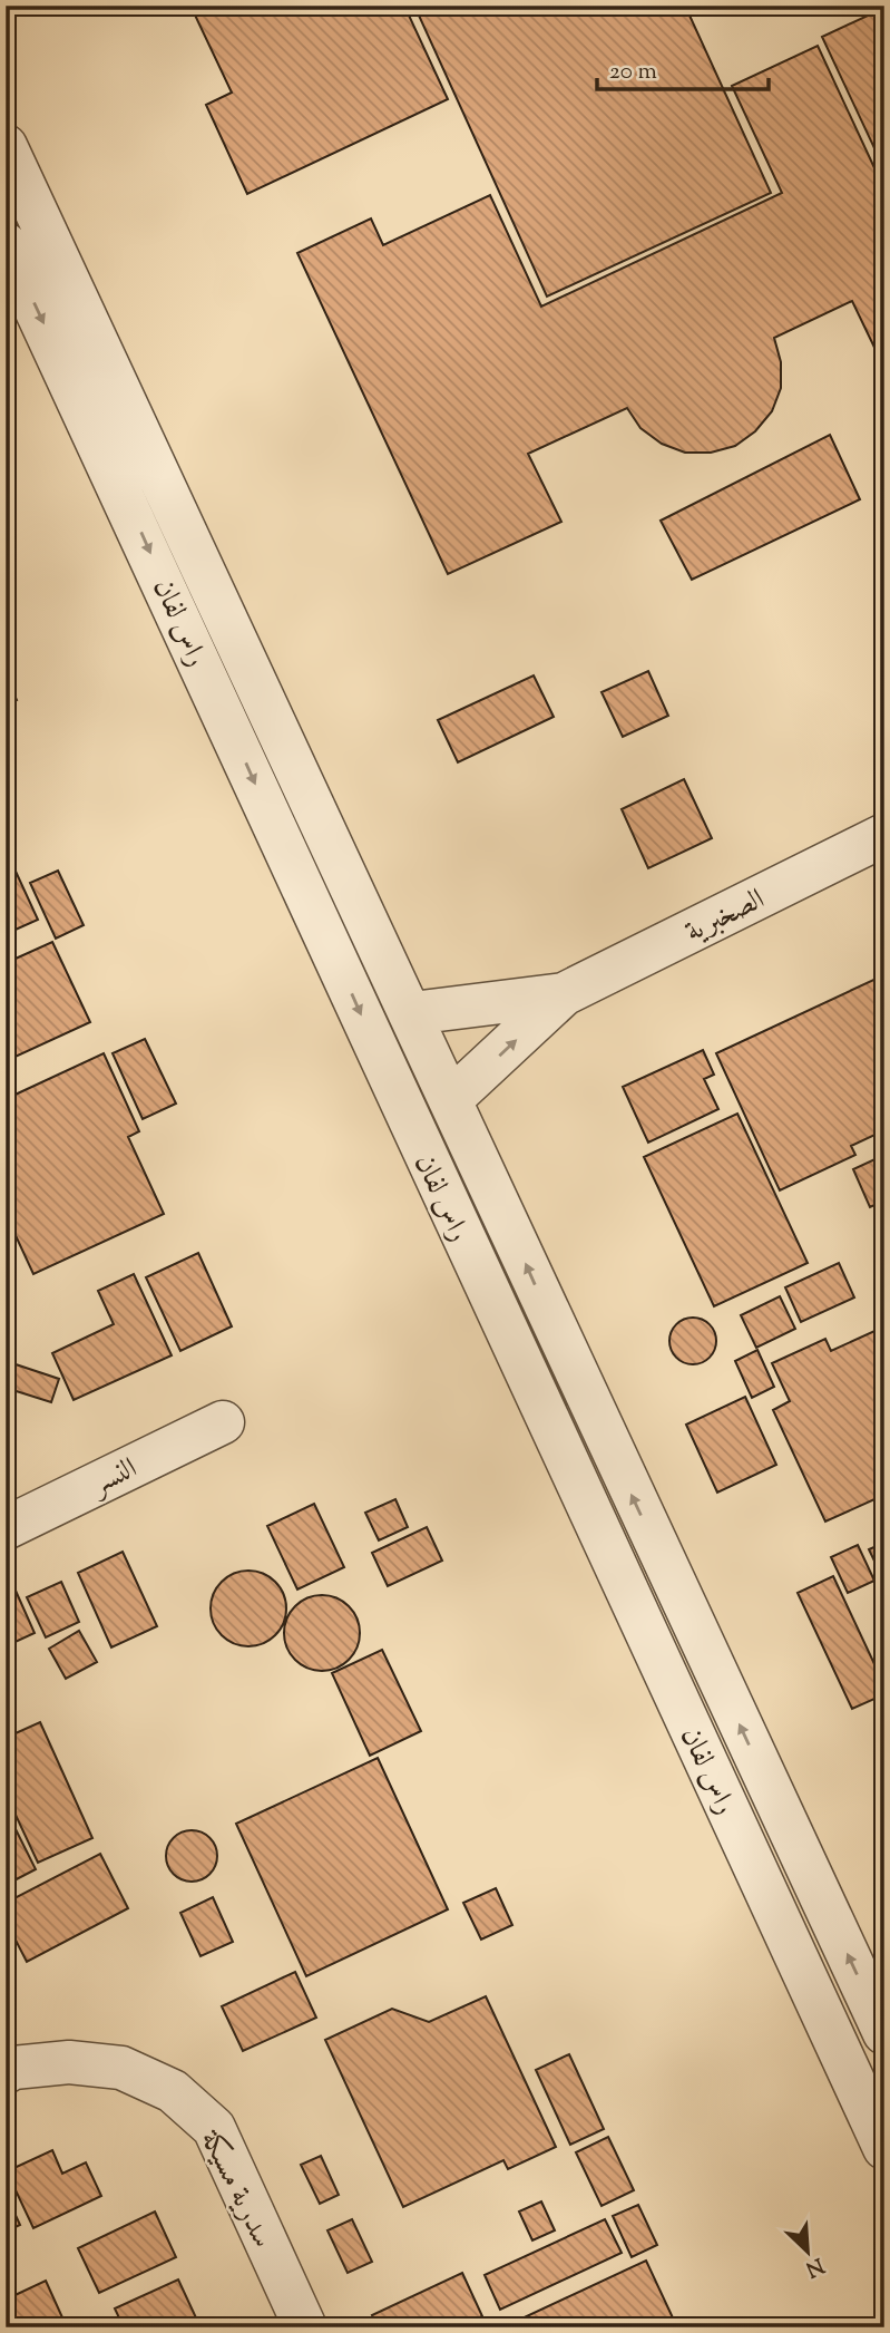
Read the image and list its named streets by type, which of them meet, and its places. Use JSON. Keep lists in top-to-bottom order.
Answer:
{
  "streets": {
    "street": [
      "راس لفان",
      "الصخبرية",
      "النسر",
      "سدرية مسيكة"
    ]
  },
  "crossings": [
    ["راس لفان", "الصخبرية"]
  ],
  "scale_bar": "20 m",
  "north": "bottom right"
}
